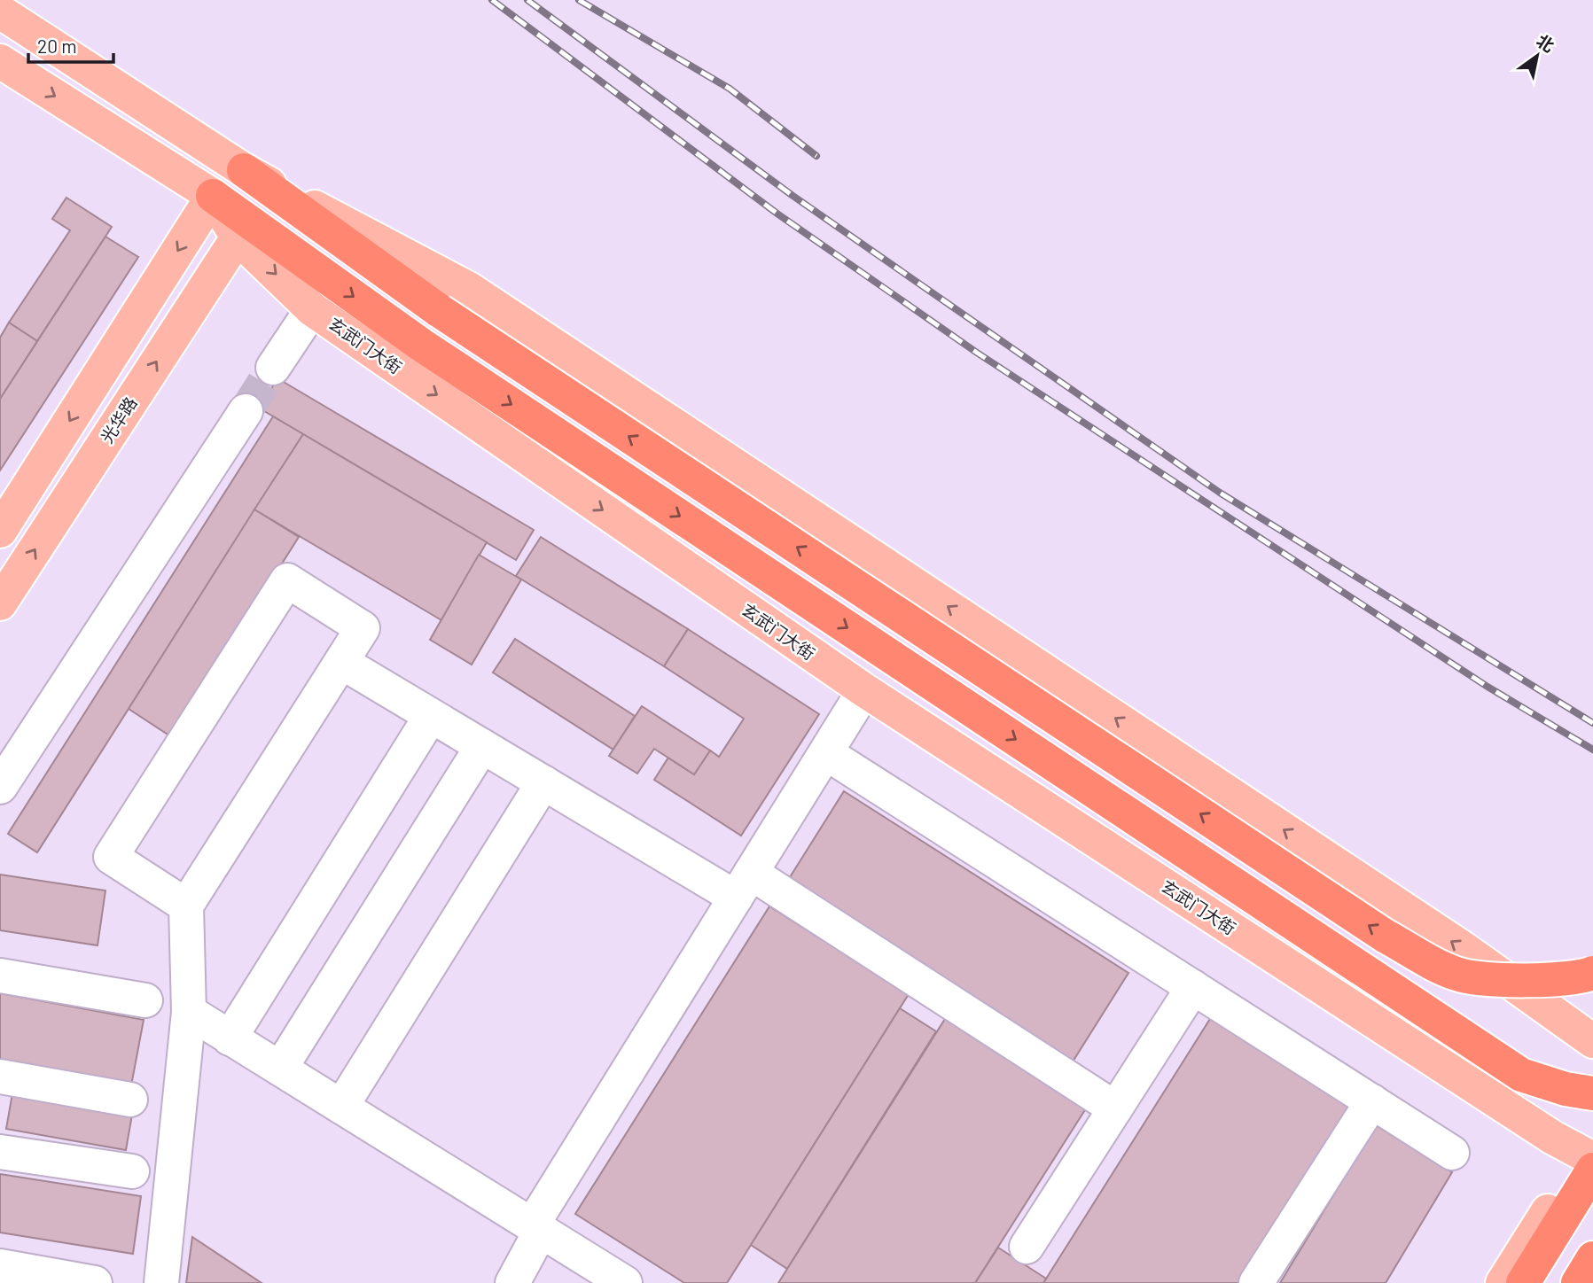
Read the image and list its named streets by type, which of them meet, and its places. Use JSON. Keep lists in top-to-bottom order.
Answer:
{
  "streets": {
    "main road": ["玄武门大街", "光华路"]
  },
  "crossings": [
    ["玄武门大街", "光华路"]
  ],
  "scale_bar": "20 m",
  "north": "top right"
}
